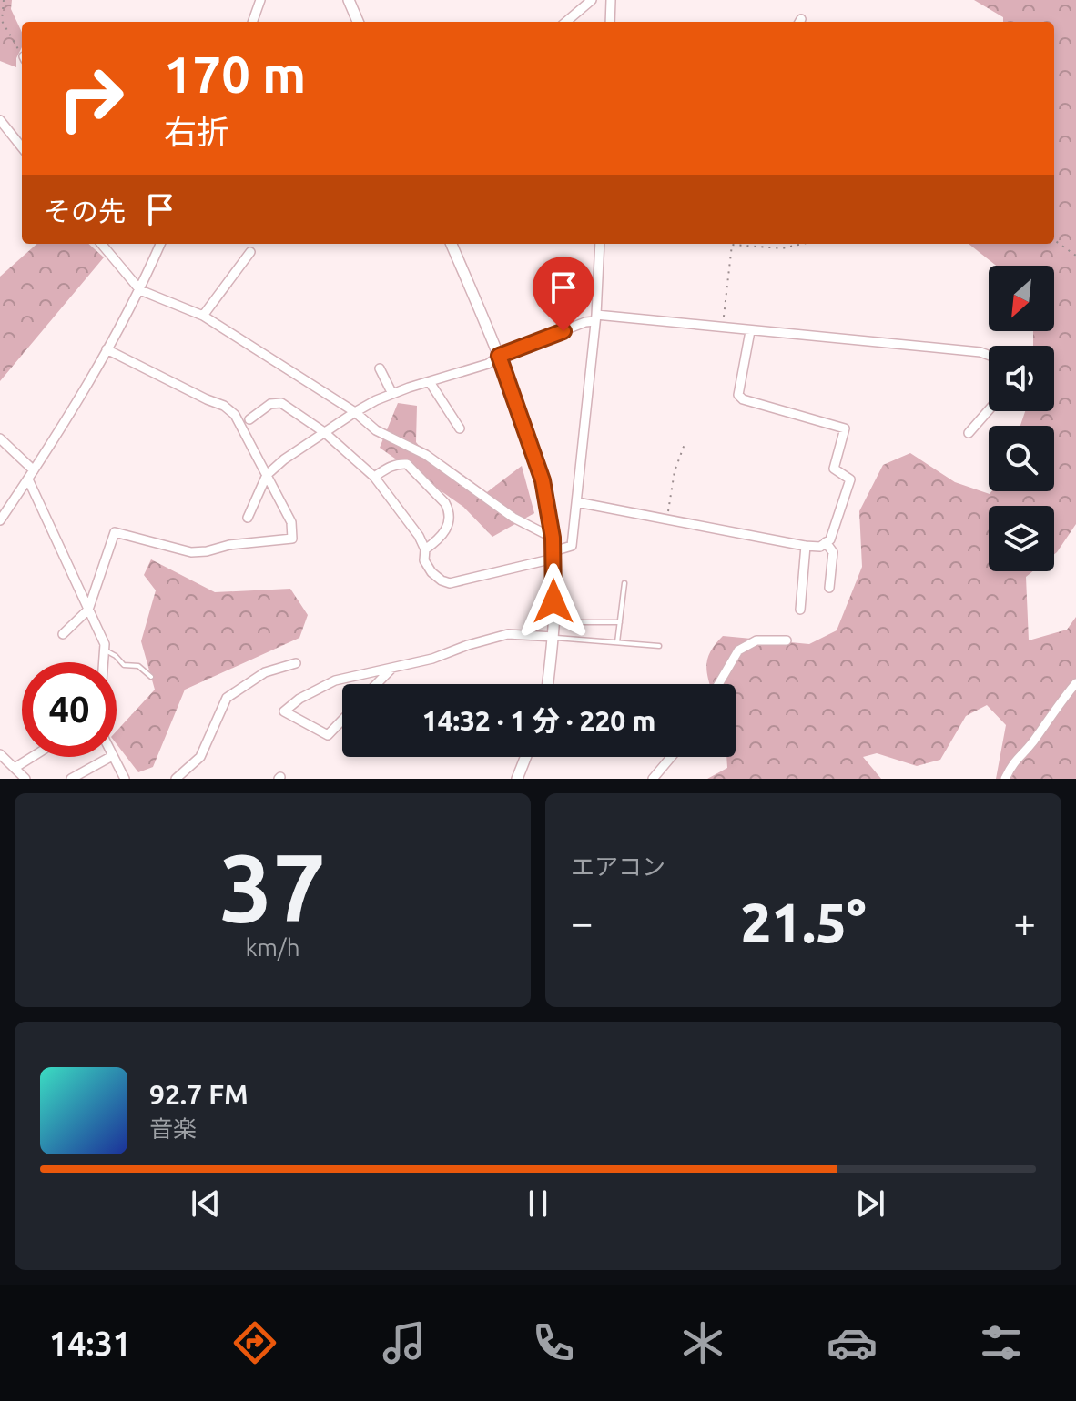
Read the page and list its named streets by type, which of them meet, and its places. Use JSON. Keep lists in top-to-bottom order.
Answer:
{
  "north": "bottom left",
  "page": {
    "turn": ["170 m", "右折"],
    "then": "その先",
    "limit": "40",
    "trip": "14:32 · 1 分 · 220 m",
    "tile": [
      ["37", "km/h"],
      "エアコン"
    ],
    "heat": ["−", "21.5°", "+"],
    "song": ["92.7 FM", "音楽"],
    "tabs": "14:31"
  }
}
